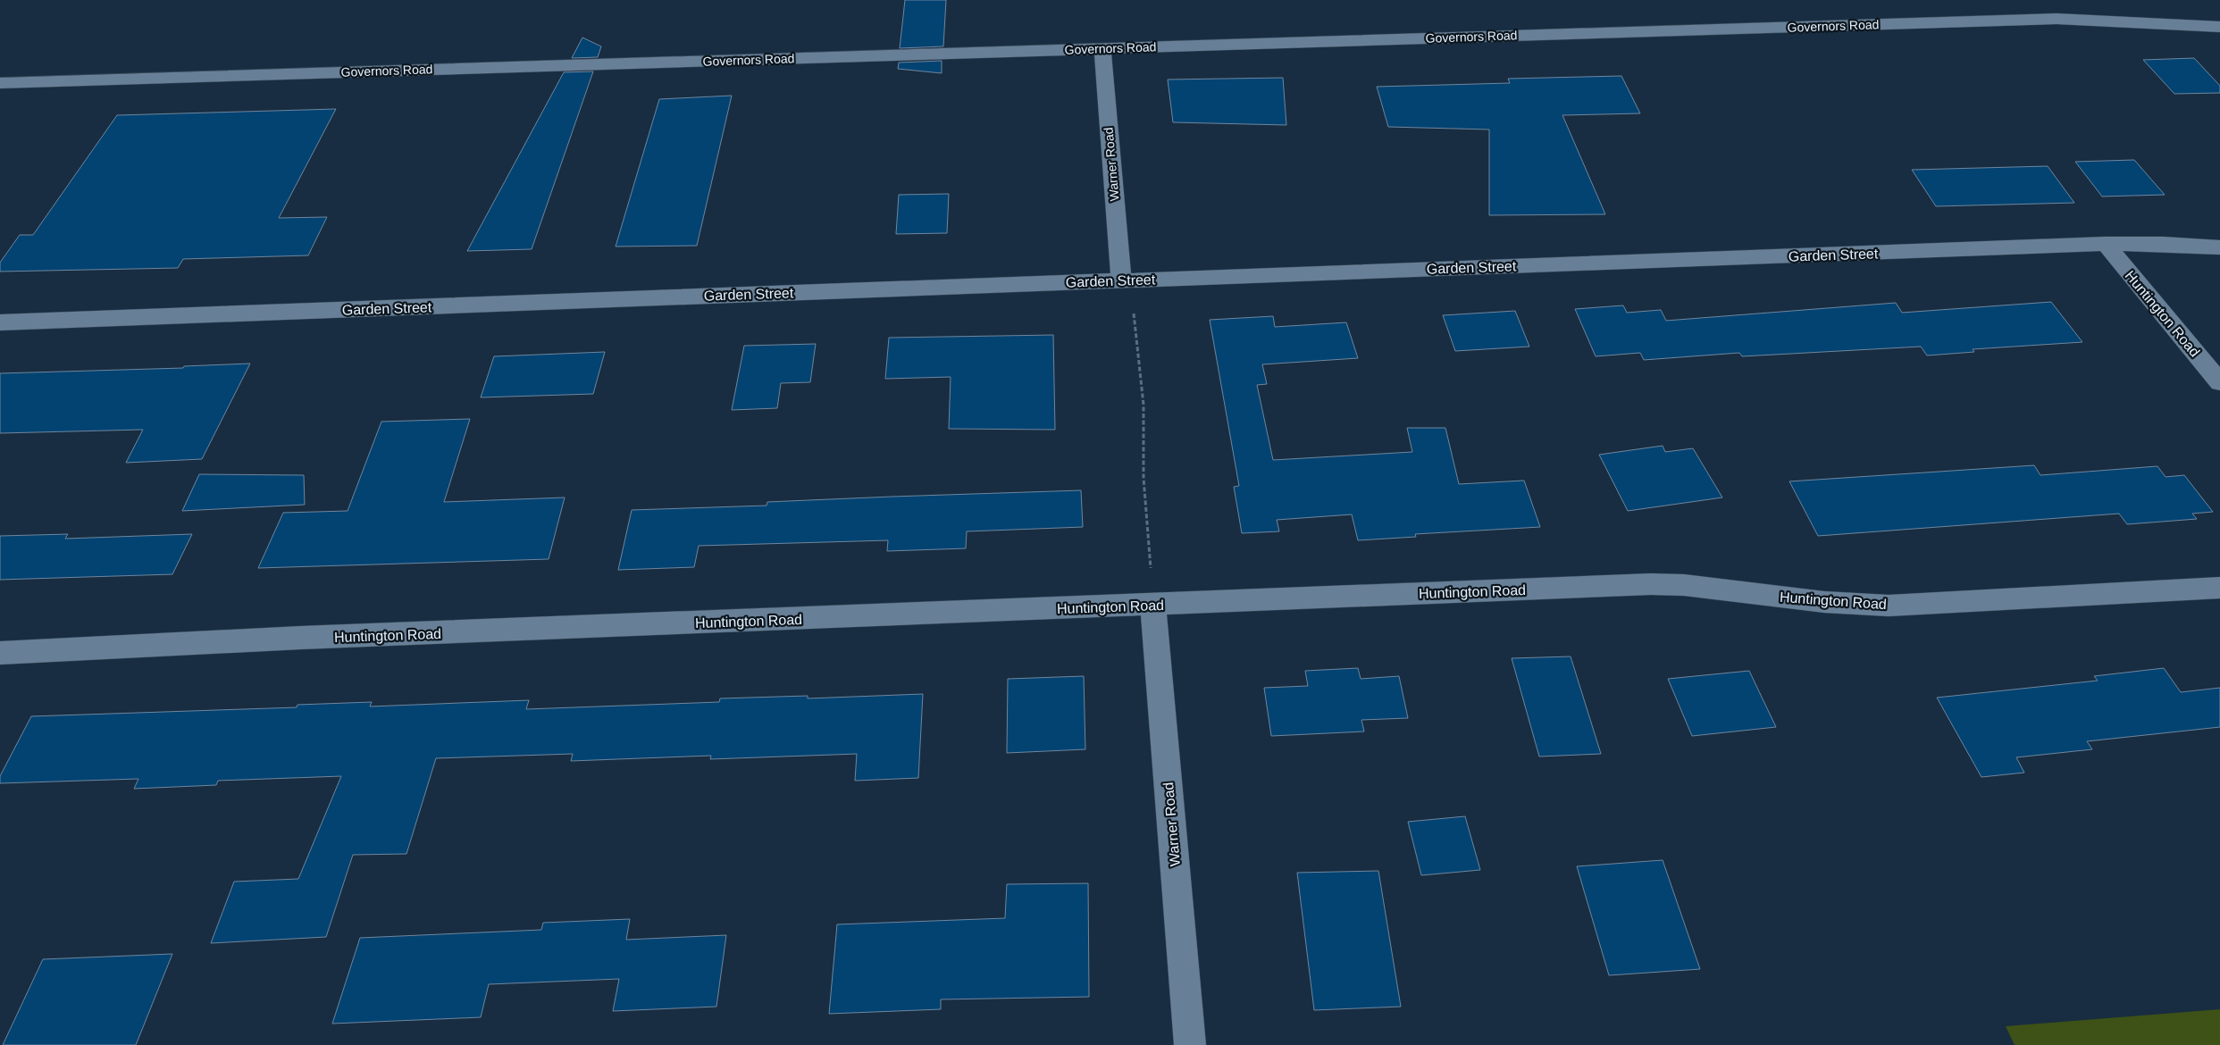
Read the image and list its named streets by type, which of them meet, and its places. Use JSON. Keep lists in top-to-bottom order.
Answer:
{
  "streets": {
    "street": [
      "Governors Road",
      "Warner Road",
      "Garden Street",
      "Huntington Road"
    ]
  },
  "crossings": [
    ["Governors Road", "Warner Road"],
    ["Warner Road", "Garden Street"],
    ["Warner Road", "Huntington Road"],
    ["Garden Street", "Huntington Road"]
  ]
}
